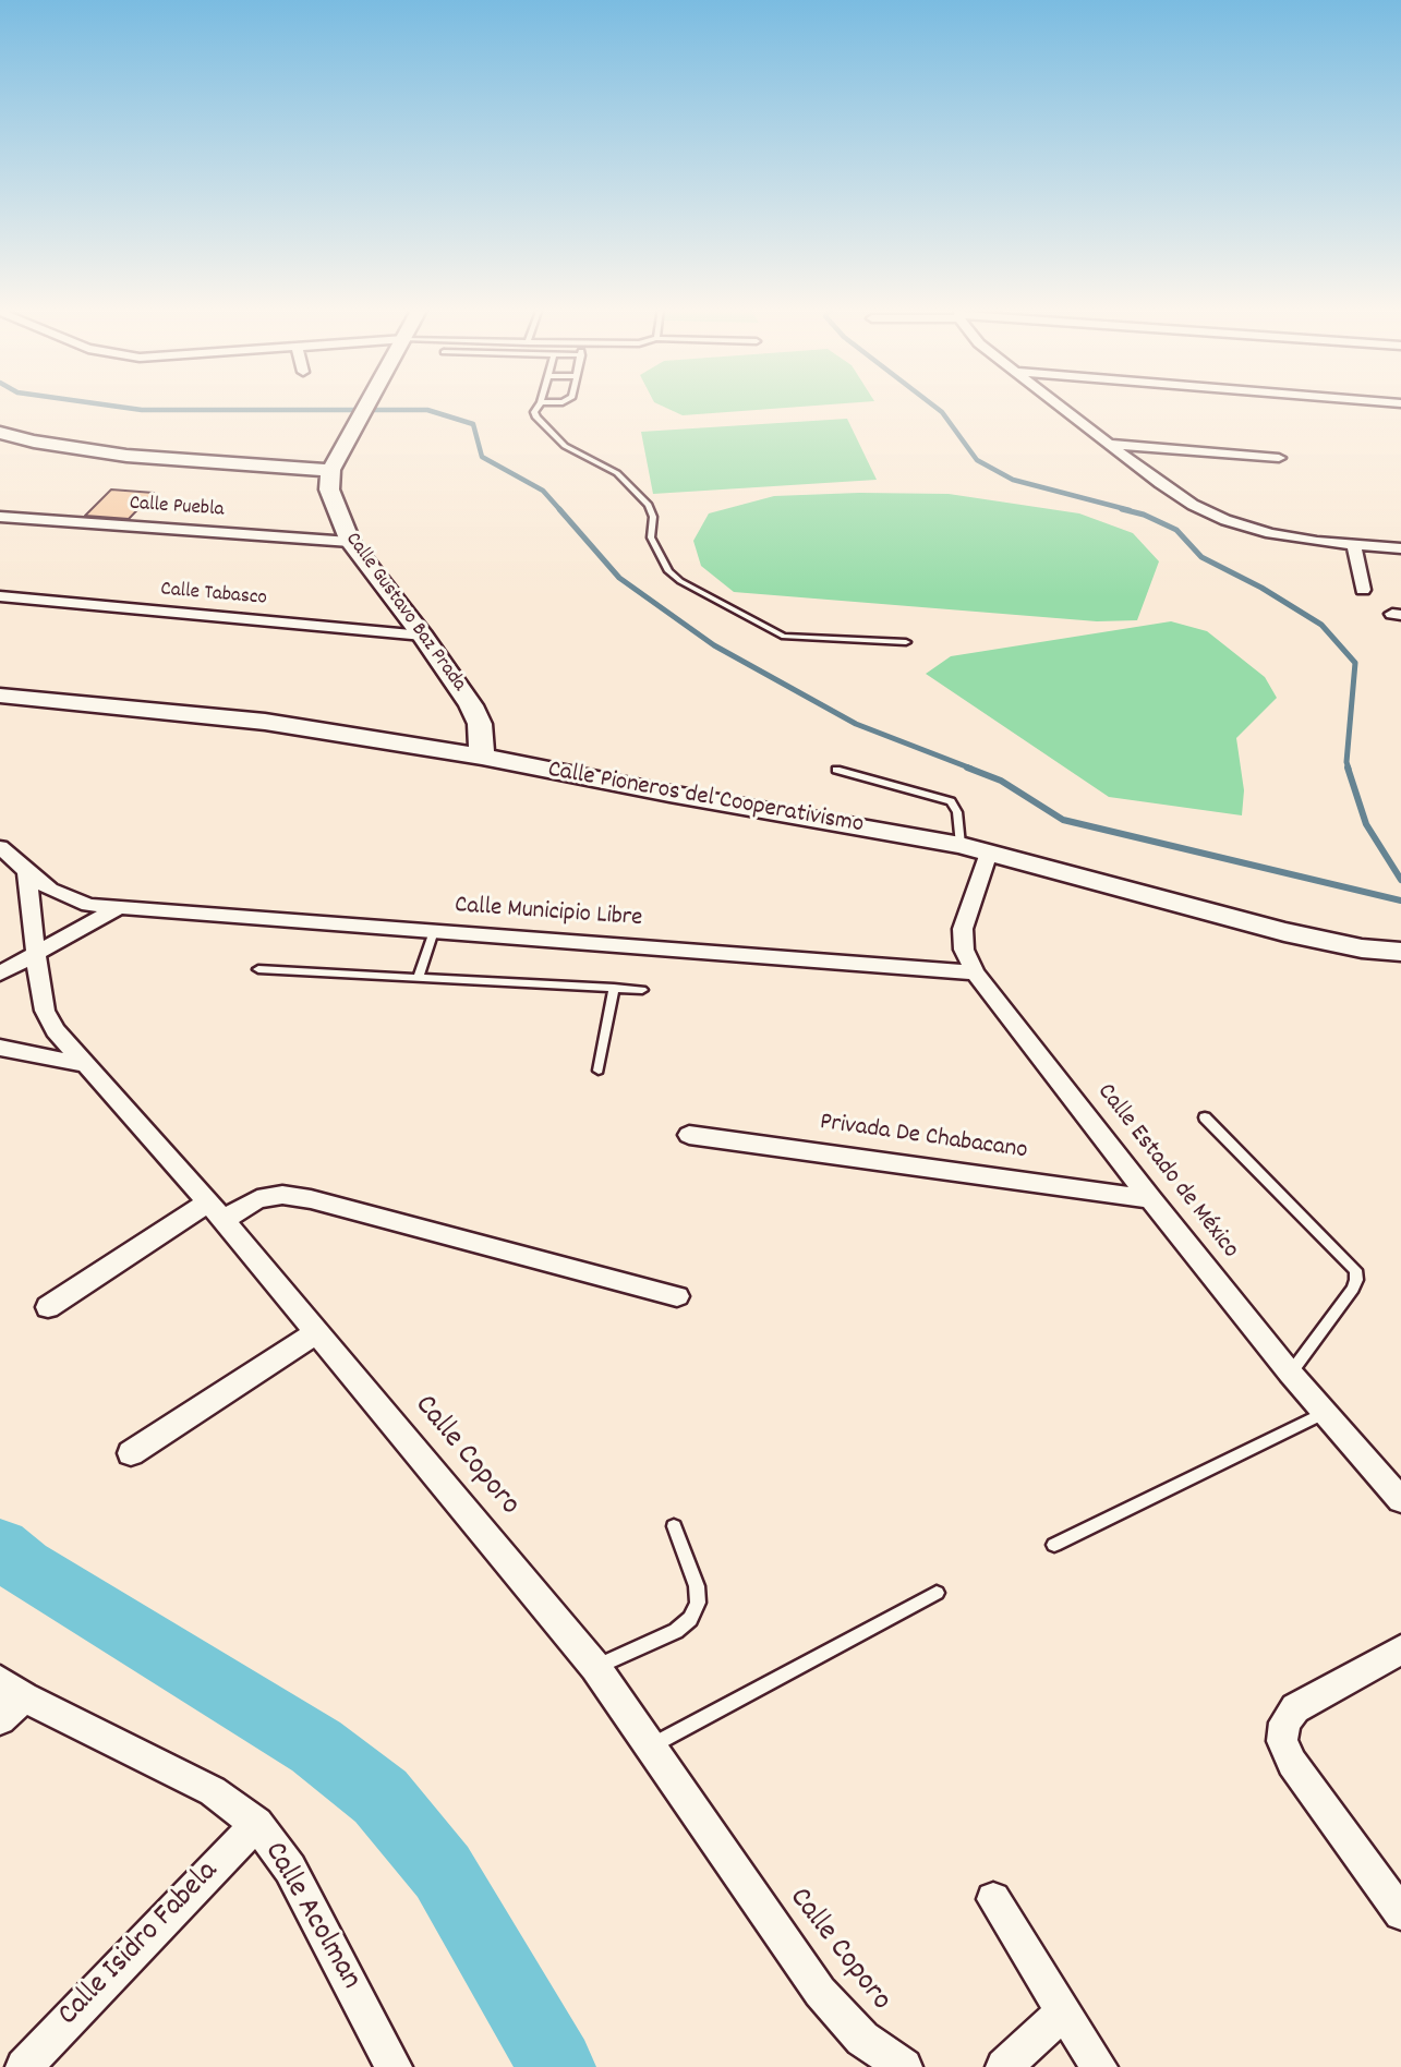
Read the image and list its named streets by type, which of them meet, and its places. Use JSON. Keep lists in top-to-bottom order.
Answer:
{
  "streets": {
    "street": [
      "Calle Puebla",
      "Calle Tabasco",
      "Calle Gustavo Baz Prada",
      "Calle Pioneros del Cooperativismo",
      "Calle Municipio Libre",
      "Privada De Chabacano",
      "Calle Estado de México",
      "Calle Coporo",
      "Calle Acolman",
      "Calle Isidro Fabela"
    ]
  },
  "crossings": [
    ["Calle Puebla", "Calle Gustavo Baz Prada"],
    ["Calle Tabasco", "Calle Gustavo Baz Prada"],
    ["Calle Gustavo Baz Prada", "Calle Pioneros del Cooperativismo"],
    ["Calle Pioneros del Cooperativismo", "Calle Estado de México"],
    ["Calle Municipio Libre", "Calle Estado de México"],
    ["Privada De Chabacano", "Calle Estado de México"],
    ["Calle Acolman", "Calle Isidro Fabela"]
  ]
}
